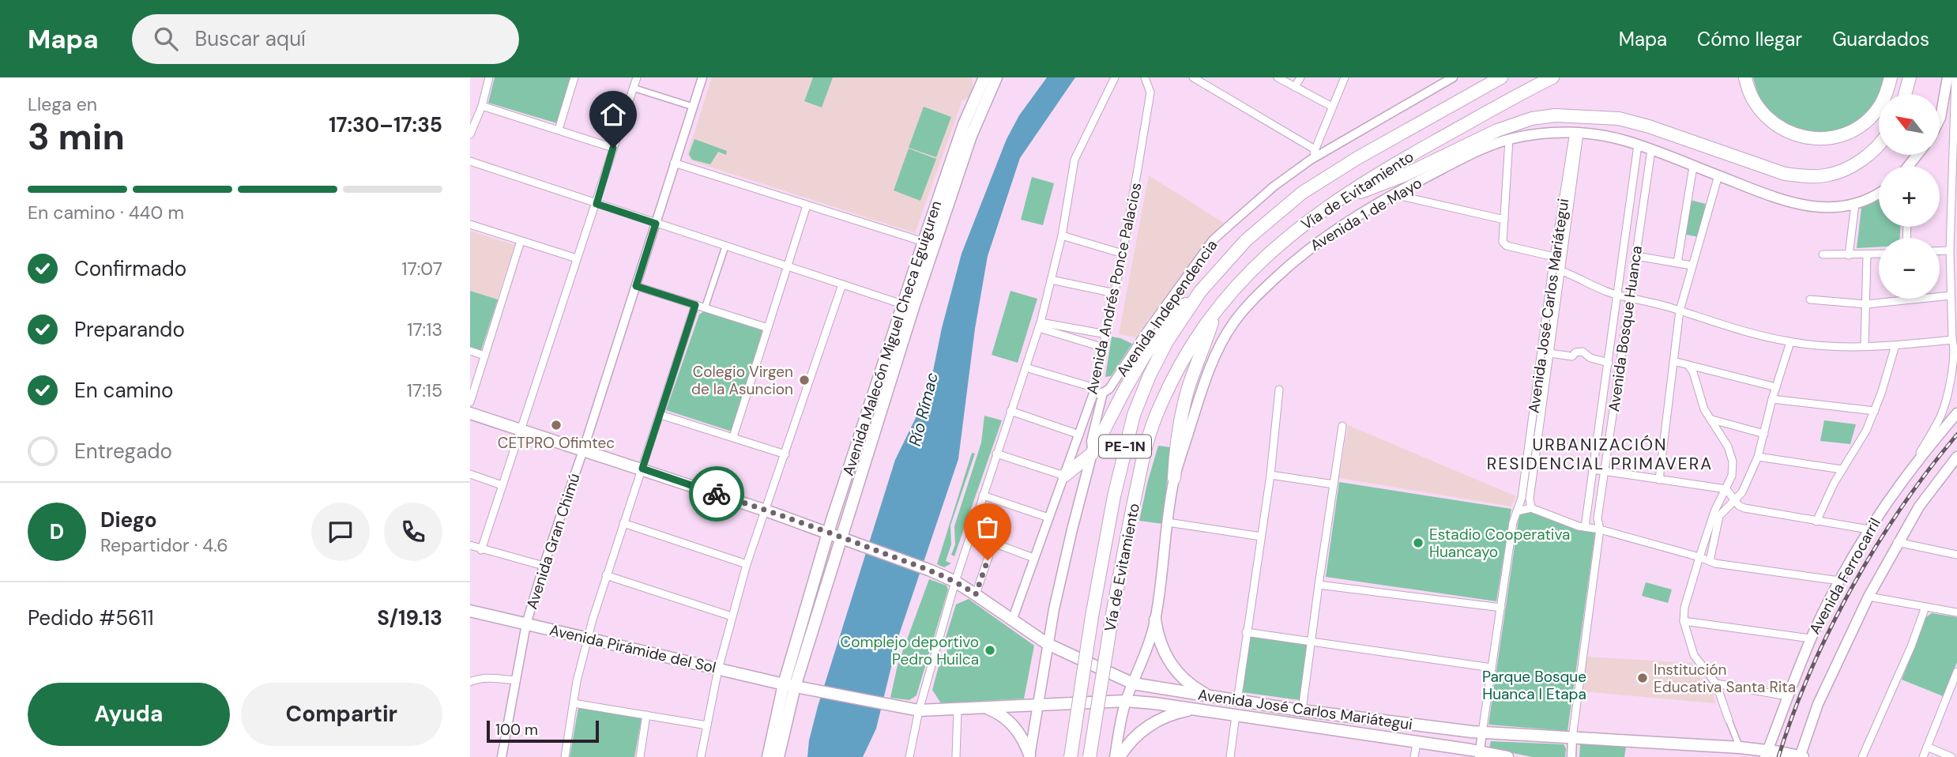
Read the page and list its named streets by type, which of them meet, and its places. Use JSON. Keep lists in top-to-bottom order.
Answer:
{
  "streets": {
    "highway": ["Vía de Evitamiento", "PE-1N"],
    "main road": [
      "Avenida 1 de Mayo",
      "Avenida José Carlos Mariátegui",
      "Avenida Independencia",
      "Avenida Malecón Miguel Checa Eguiguren",
      "Avenida Ferrocarril",
      "Avenida Pirámide del Sol"
    ],
    "street": ["Avenida Andrés Ponce Palacios", "Avenida Bosque Huanca", "Avenida Gran Chimú"]
  },
  "crossings": [
    ["Avenida 1 de Mayo", "Avenida José Carlos Mariátegui"],
    ["Avenida 1 de Mayo", "Avenida Bosque Huanca"],
    ["Avenida Andrés Ponce Palacios", "Avenida José Carlos Mariátegui"],
    ["Avenida Andrés Ponce Palacios", "Avenida Independencia"],
    ["Avenida José Carlos Mariátegui", "Avenida Independencia"],
    ["Avenida José Carlos Mariátegui", "Avenida Bosque Huanca"],
    ["Avenida José Carlos Mariátegui", "Avenida Malecón Miguel Checa Eguiguren"],
    ["Avenida José Carlos Mariátegui", "Avenida Gran Chimú"],
    ["Avenida José Carlos Mariátegui", "Avenida Ferrocarril"],
    ["Avenida José Carlos Mariátegui", "Avenida Pirámide del Sol"],
    ["Avenida Malecón Miguel Checa Eguiguren", "Avenida Pirámide del Sol"],
    ["Avenida Gran Chimú", "Avenida Pirámide del Sol"]
  ],
  "districts": ["URBANIZACIÓN RESIDENCIAL PRIMAVERA"],
  "water": ["Río Rímac"],
  "parks": ["Parque Bosque Huanca I Etapa"],
  "places": [
    "Colegio Virgen de la Asuncion",
    "CETPRO Ofimtec",
    "Estadio Cooperativa Huancayo",
    "Complejo deportivo Pedro Huilca",
    "Institución Educativa Santa Rita"
  ],
  "scale_bar": "100 m",
  "north": "top left",
  "page": {
    "header": "Mapa",
    "search": "Buscar aquí",
    "nav": ["Mapa", "Cómo llegar", "Guardados"],
    "heading": ["3 min", "Llega en", "17:30–17:35"],
    "panel": [
      "Diego",
      "Repartidor · 4.6",
      "Pedido #5611",
      "S/19.13"
    ],
    "map_buttons": ["+", "−"],
    "bar": "En camino · 440 m",
    "list": [
      ["Confirmado", "17:07"],
      ["Preparando", "17:13"],
      ["En camino", "17:15"],
      "Entregado"
    ],
    "round": "D",
    "buttons": ["Ayuda", "Compartir"],
    "scale": "100 m"
  }
}
